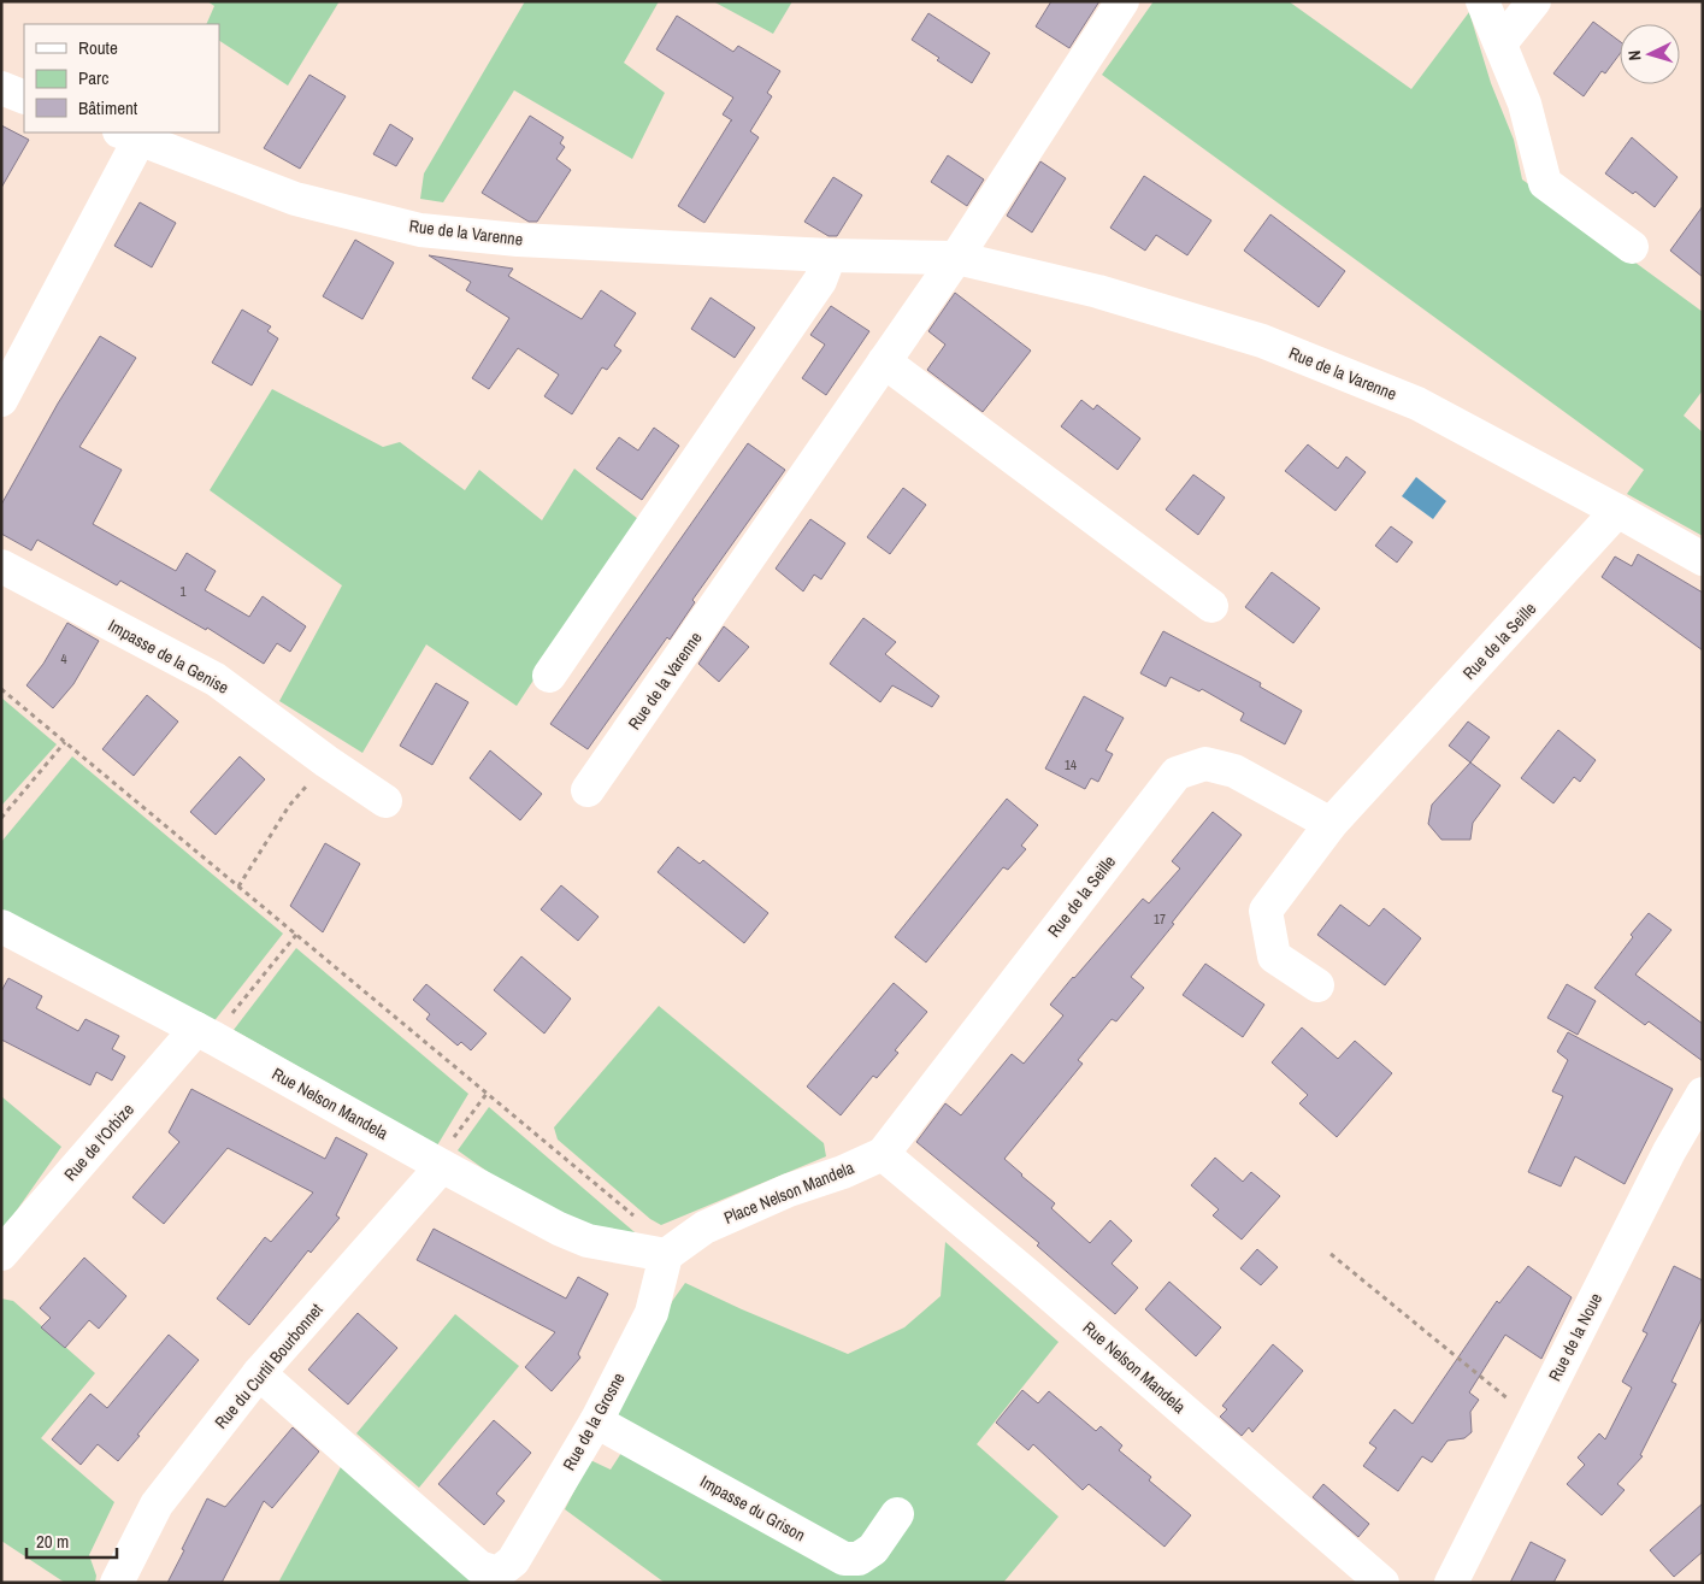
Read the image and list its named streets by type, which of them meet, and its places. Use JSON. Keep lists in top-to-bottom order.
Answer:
{
  "streets": {
    "street": [
      "Rue de la Varenne",
      "Rue de la Seille",
      "Impasse de la Genise",
      "Rue Nelson Mandela",
      "Rue de l'Orbize",
      "Place Nelson Mandela",
      "Rue de la Noue",
      "Rue du Curtil Bourbonnet",
      "Rue de la Grosne",
      "Impasse du Grison"
    ]
  },
  "crossings": [
    ["Rue de la Varenne", "Rue de la Seille"],
    ["Rue de la Seille", "Rue Nelson Mandela"],
    ["Rue de la Seille", "Place Nelson Mandela"],
    ["Rue Nelson Mandela", "Rue de l'Orbize"],
    ["Rue Nelson Mandela", "Place Nelson Mandela"],
    ["Rue Nelson Mandela", "Rue du Curtil Bourbonnet"],
    ["Rue Nelson Mandela", "Rue de la Grosne"],
    ["Place Nelson Mandela", "Rue de la Grosne"],
    ["Rue du Curtil Bourbonnet", "Rue de la Grosne"],
    ["Rue de la Grosne", "Impasse du Grison"]
  ],
  "house_numbers": [
    "1",
    "4",
    "14",
    "17"
  ],
  "legend": ["Route", "Parc", "Bâtiment"],
  "scale_bar": "20 m",
  "north": "left"
}
